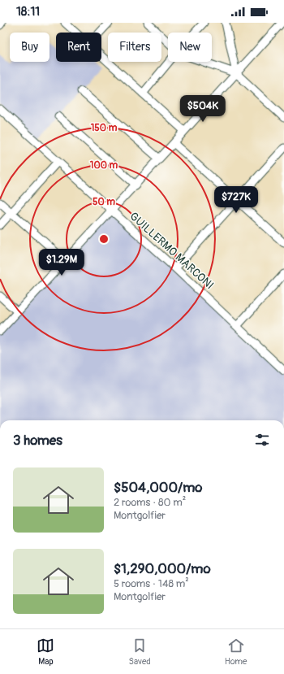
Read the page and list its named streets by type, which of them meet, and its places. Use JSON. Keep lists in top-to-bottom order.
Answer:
{
  "streets": {
    "street": ["GUILLERMO MARCONI"]
  },
  "page": {
    "status": "18:11",
    "chip": [
      "Buy",
      "Rent",
      "Filters",
      "New"
    ],
    "price": ["$504K", "$727K", "$1.29M"],
    "heading": "3 homes",
    "list": [
      {
        "name": "$504,000/mo",
        "note": "2 rooms · 80 m² · Montgolfier"
      },
      {
        "name": "$1,290,000/mo",
        "note": "5 rooms · 148 m² · Montgolfier"
      }
    ],
    "tabs": ["Map", "Saved", "Home"]
  },
  "rings": ["150 m", "100 m", "50 m"]
}
